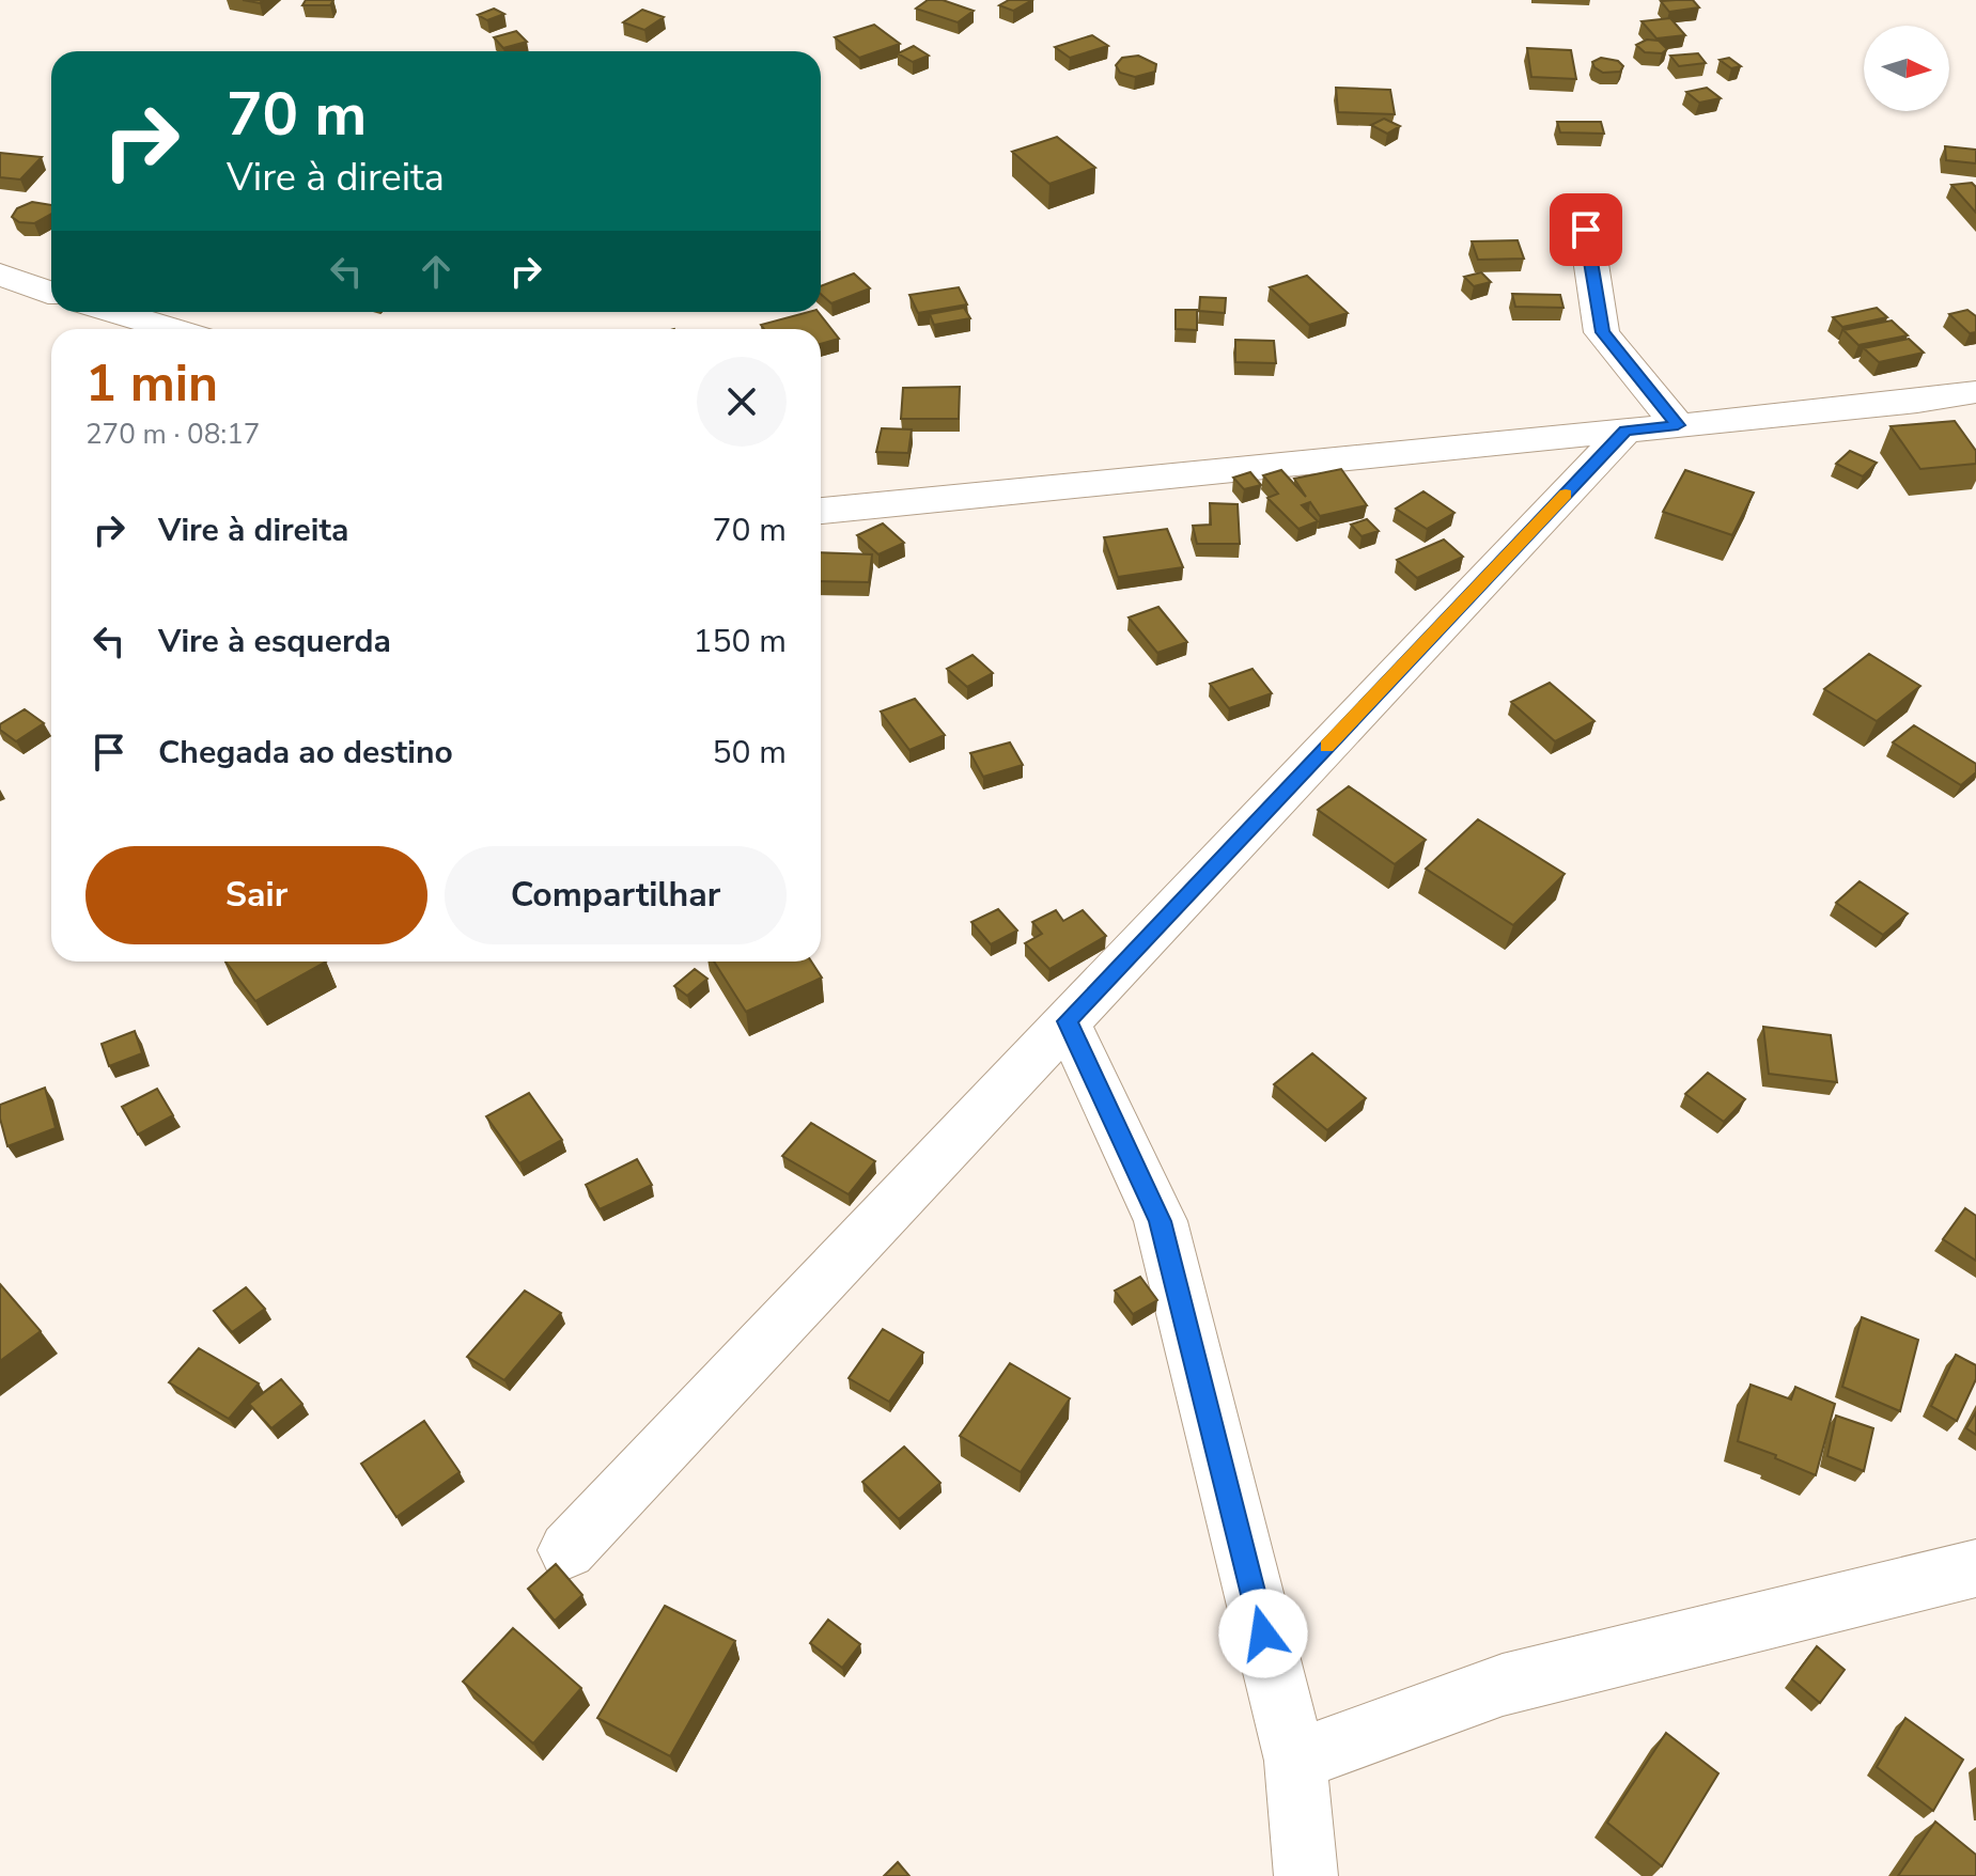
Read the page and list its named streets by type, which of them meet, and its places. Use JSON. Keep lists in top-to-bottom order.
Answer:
{
  "north": "right",
  "page": {
    "turn": ["70 m", "Vire à direita"],
    "heading": ["1 min", "270 m · 08:17"],
    "list": [
      {
        "name": "Vire à direita",
        "value": "70 m"
      },
      {
        "name": "Vire à esquerda",
        "value": "150 m"
      },
      {
        "name": "Chegada ao destino",
        "value": "50 m"
      }
    ],
    "buttons": ["Sair", "Compartilhar"]
  }
}
